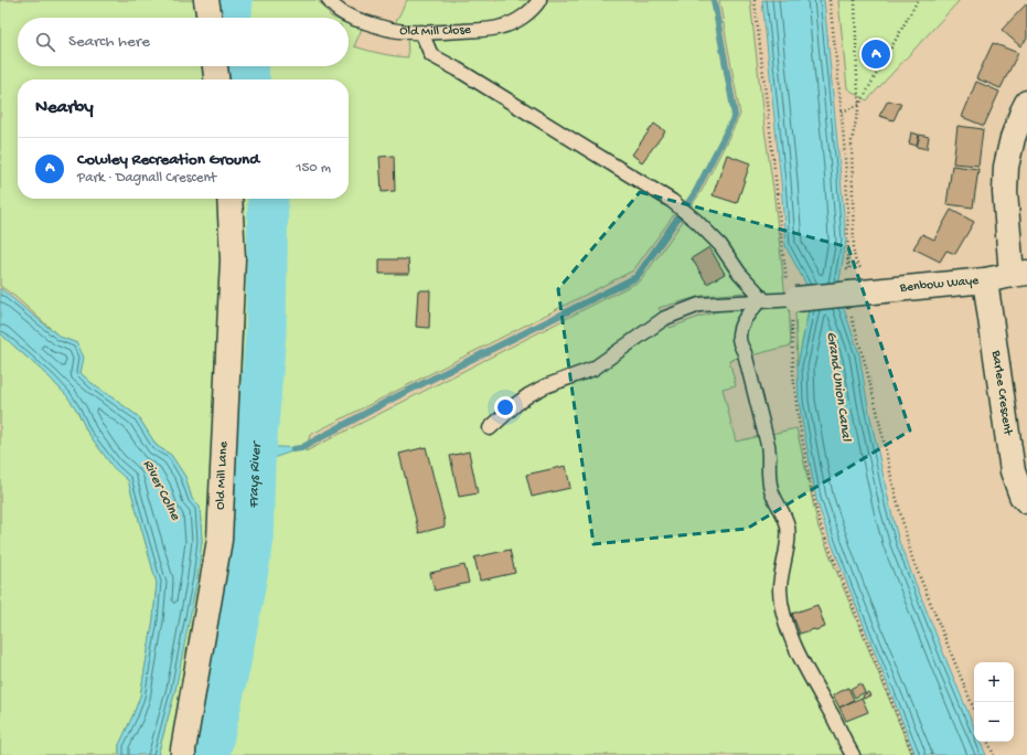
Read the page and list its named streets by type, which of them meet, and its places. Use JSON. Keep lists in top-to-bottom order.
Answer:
{
  "streets": {
    "street": ["Benbow Waye", "Barlee Crescent", "Old Mill Lane"],
    "lane": ["Old Mill Close"]
  },
  "crossings": [
    ["Benbow Waye", "Barlee Crescent"]
  ],
  "water": ["Grand Union Canal", "Frays River", "River Colne"],
  "page": {
    "search": "Search here",
    "pins": "A",
    "heading": "Nearby",
    "list": [
      {
        "mark": "A",
        "name": "Cowley Recreation Ground",
        "note": "Park · Dagnall Crescent",
        "value": "150 m"
      }
    ],
    "map_buttons": ["+", "−"]
  }
}
